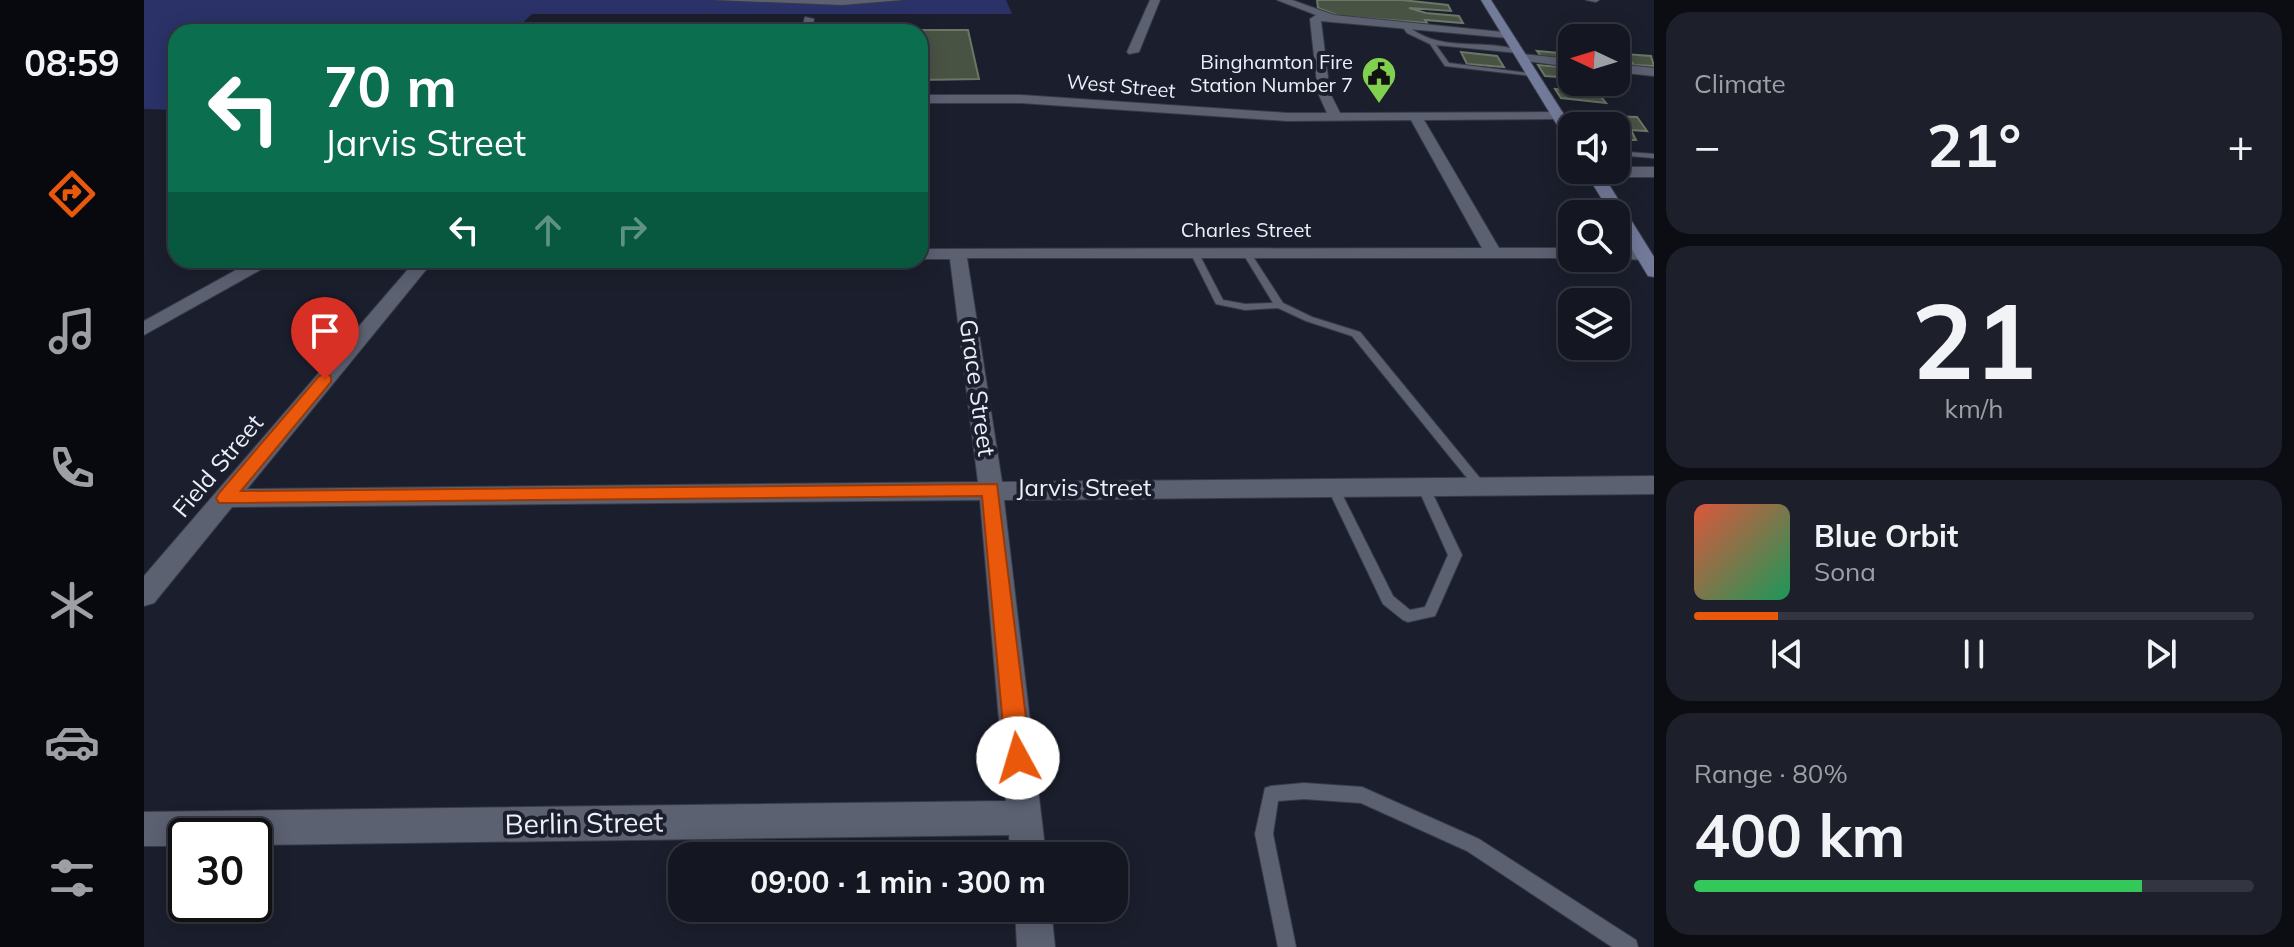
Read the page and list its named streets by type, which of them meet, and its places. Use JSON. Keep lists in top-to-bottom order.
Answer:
{
  "streets": {
    "street": [
      "West Street",
      "Charles Street",
      "Grace Street",
      "Field Street",
      "Jarvis Street",
      "Berlin Street"
    ]
  },
  "crossings": [
    ["Charles Street", "Grace Street"],
    ["Grace Street", "Jarvis Street"],
    ["Grace Street", "Berlin Street"],
    ["Field Street", "Jarvis Street"]
  ],
  "places": {
    "public building": ["Binghamton Fire Station Number 7"]
  },
  "north": "left",
  "page": {
    "tabs": "08:59",
    "tile": [
      "Climate",
      ["21", "km/h"],
      ["Range · 80%", "400 km"]
    ],
    "turn": ["70 m", "Jarvis Street"],
    "heat": ["−", "21°", "+"],
    "song": ["Blue Orbit", "Sona"],
    "limit": "30",
    "trip": "09:00 · 1 min · 300 m"
  }
}
